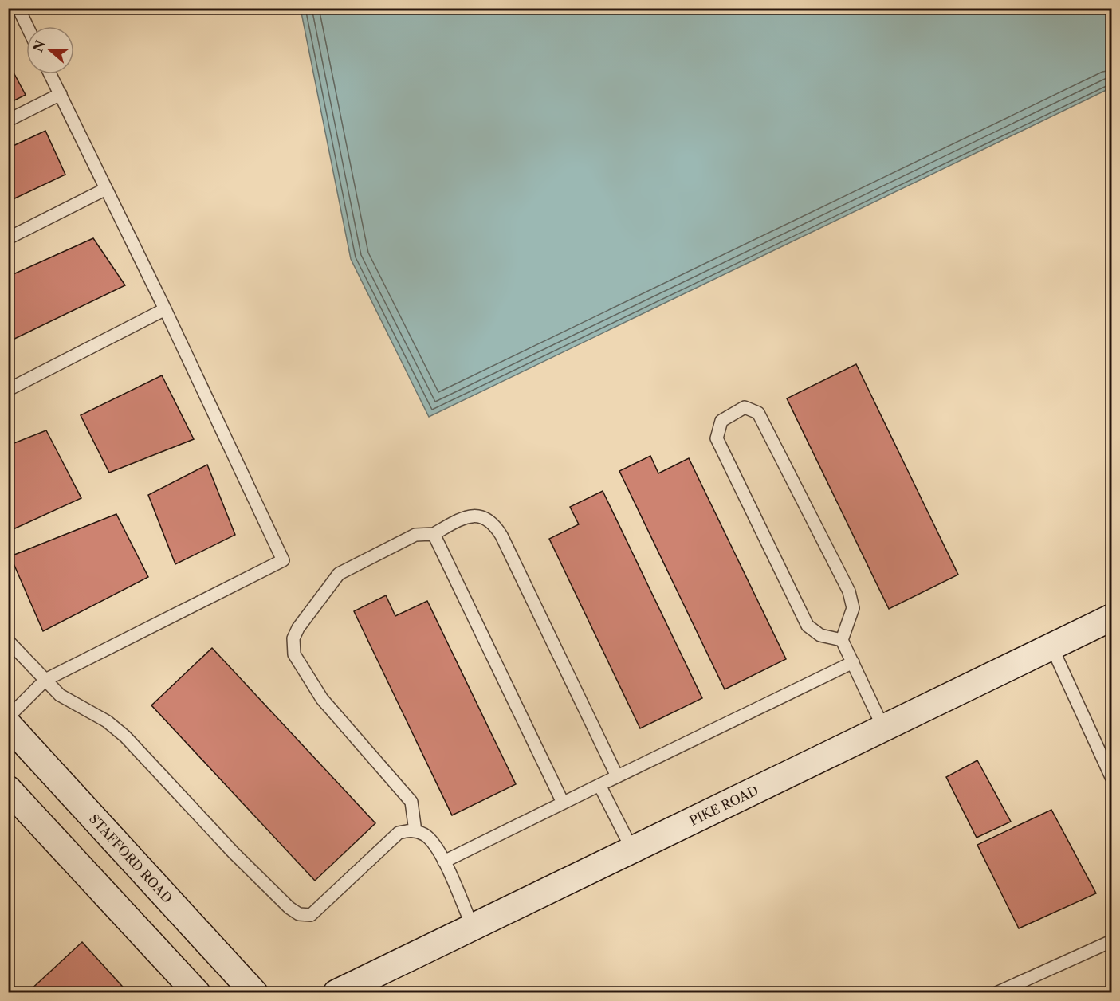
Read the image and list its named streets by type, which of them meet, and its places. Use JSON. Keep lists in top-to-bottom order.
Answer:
{
  "streets": {
    "street": ["PIKE ROAD", "STAFFORD ROAD"]
  },
  "north": "left"
}
